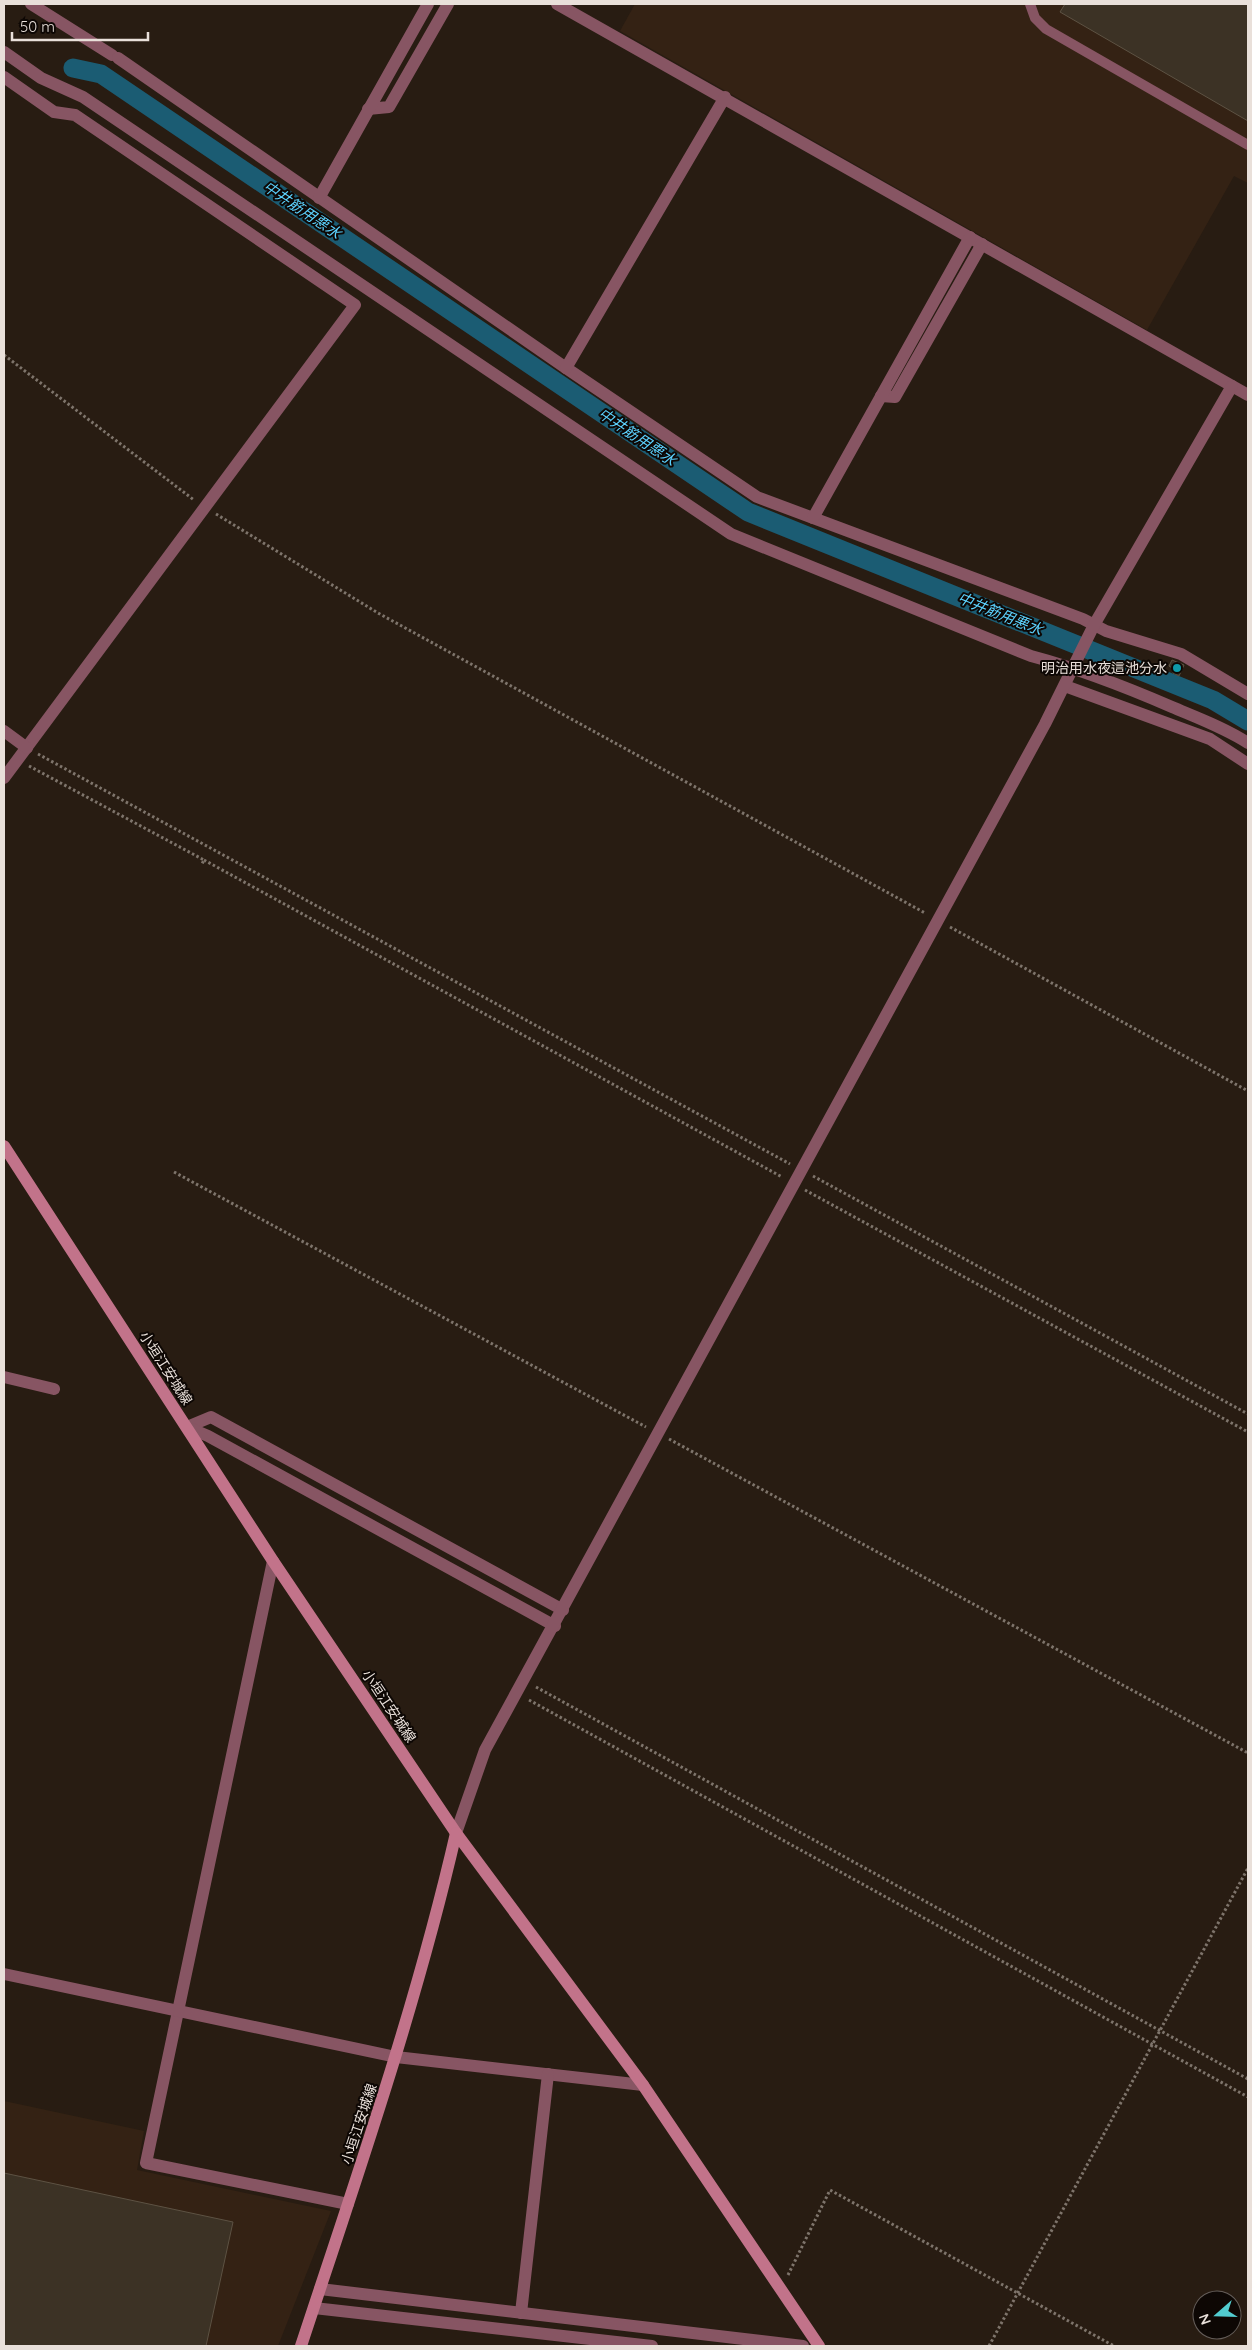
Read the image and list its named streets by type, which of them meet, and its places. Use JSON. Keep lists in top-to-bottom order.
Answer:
{
  "streets": {
    "main road": ["小垣江安城線"]
  },
  "water": ["中井筋用悪水"],
  "places": ["明治用水夜這池分水"],
  "scale_bar": "50 m",
  "north": "left"
}
